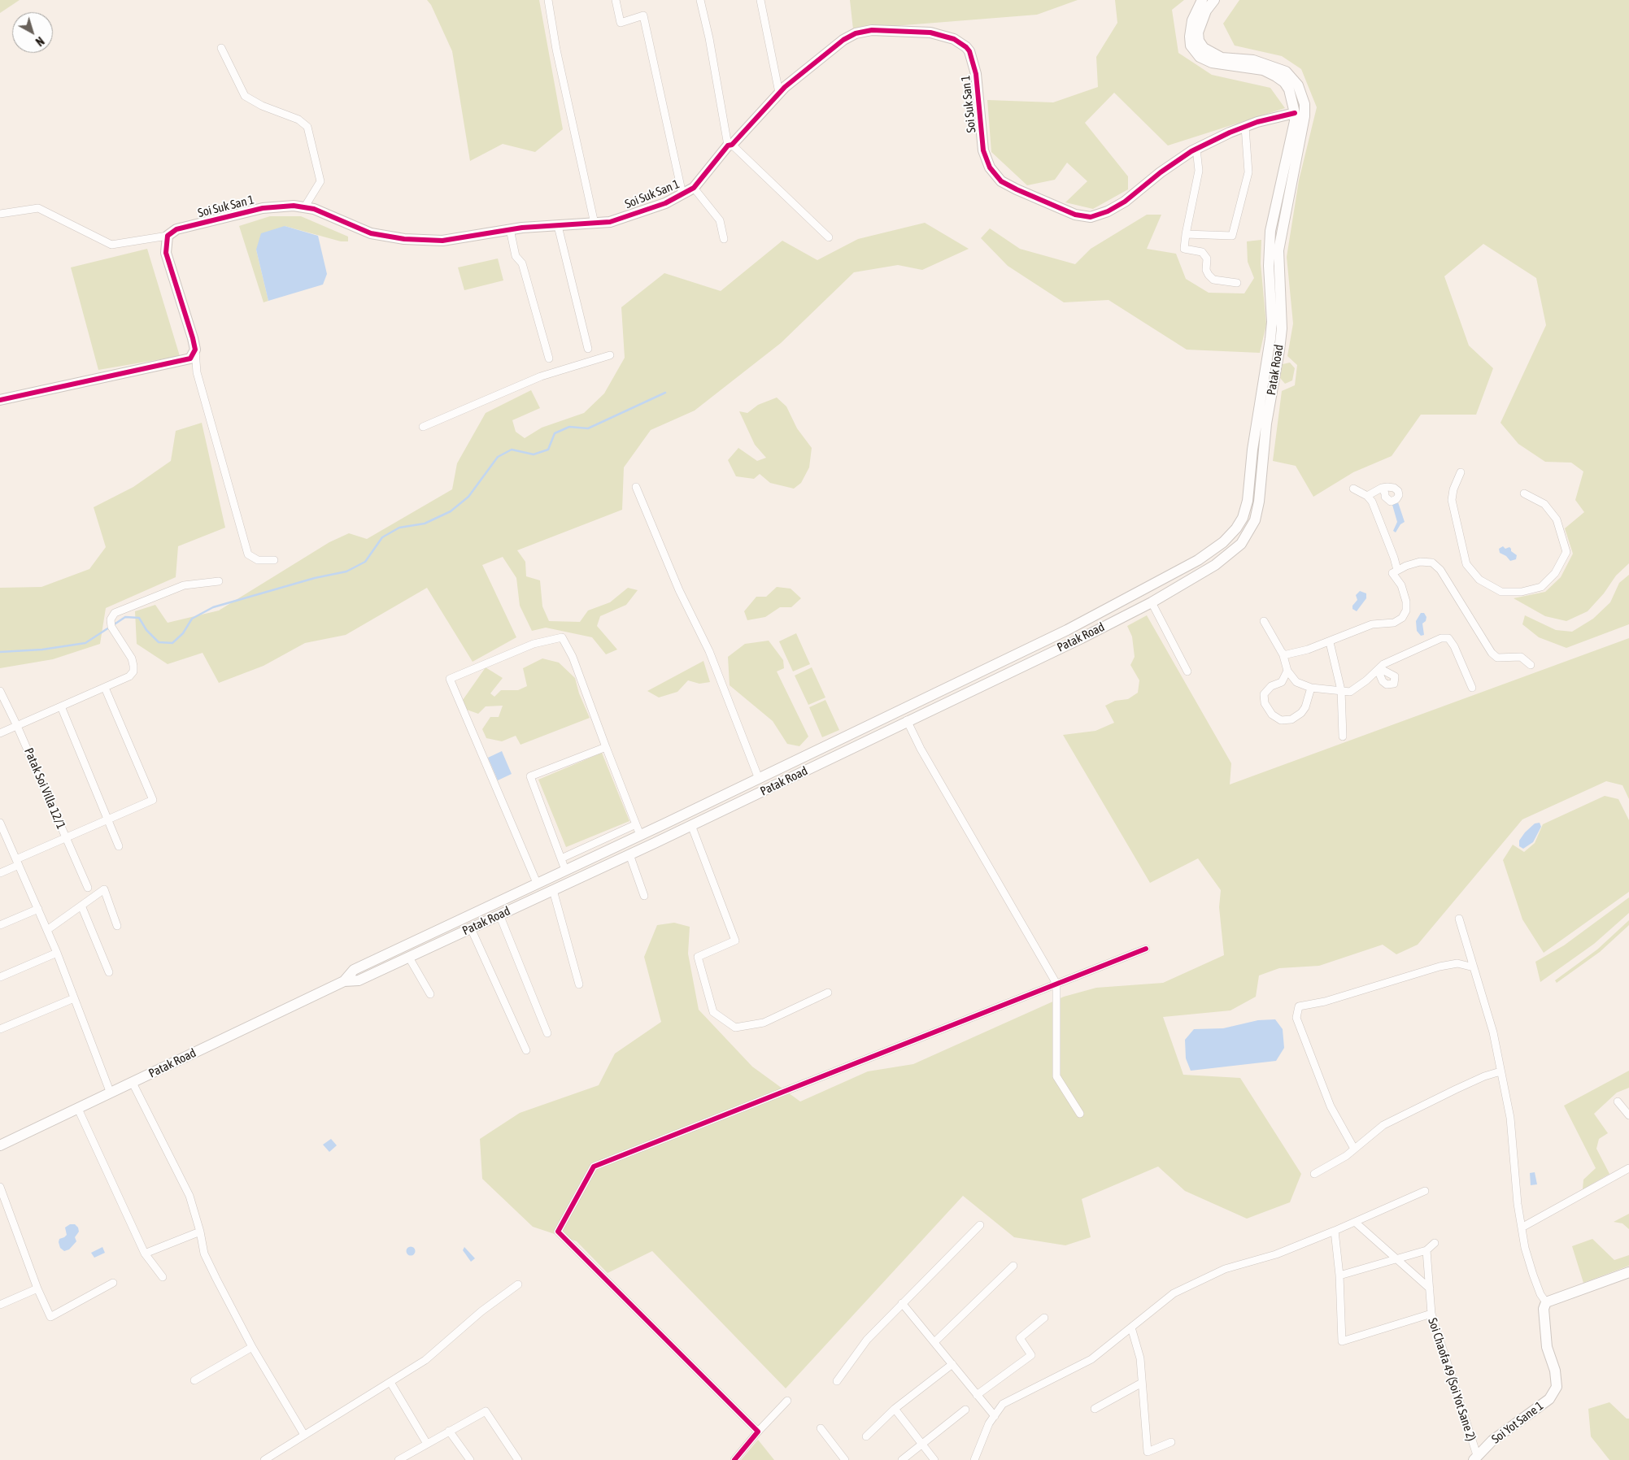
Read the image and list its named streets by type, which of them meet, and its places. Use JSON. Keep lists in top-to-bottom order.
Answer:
{
  "streets": {
    "main road": ["Soi Suk San 1", "Patak Road", "Soi Yot Sane 1"],
    "street": ["Patak Soi Villa 12/1", "Soi Chaofa 49 (Soi Yot Sane 2)"]
  },
  "crossings": [
    ["Soi Suk San 1", "Patak Road"],
    ["Soi Chaofa 49 (Soi Yot Sane 2)", "Soi Yot Sane 1"]
  ],
  "north": "bottom right"
}
